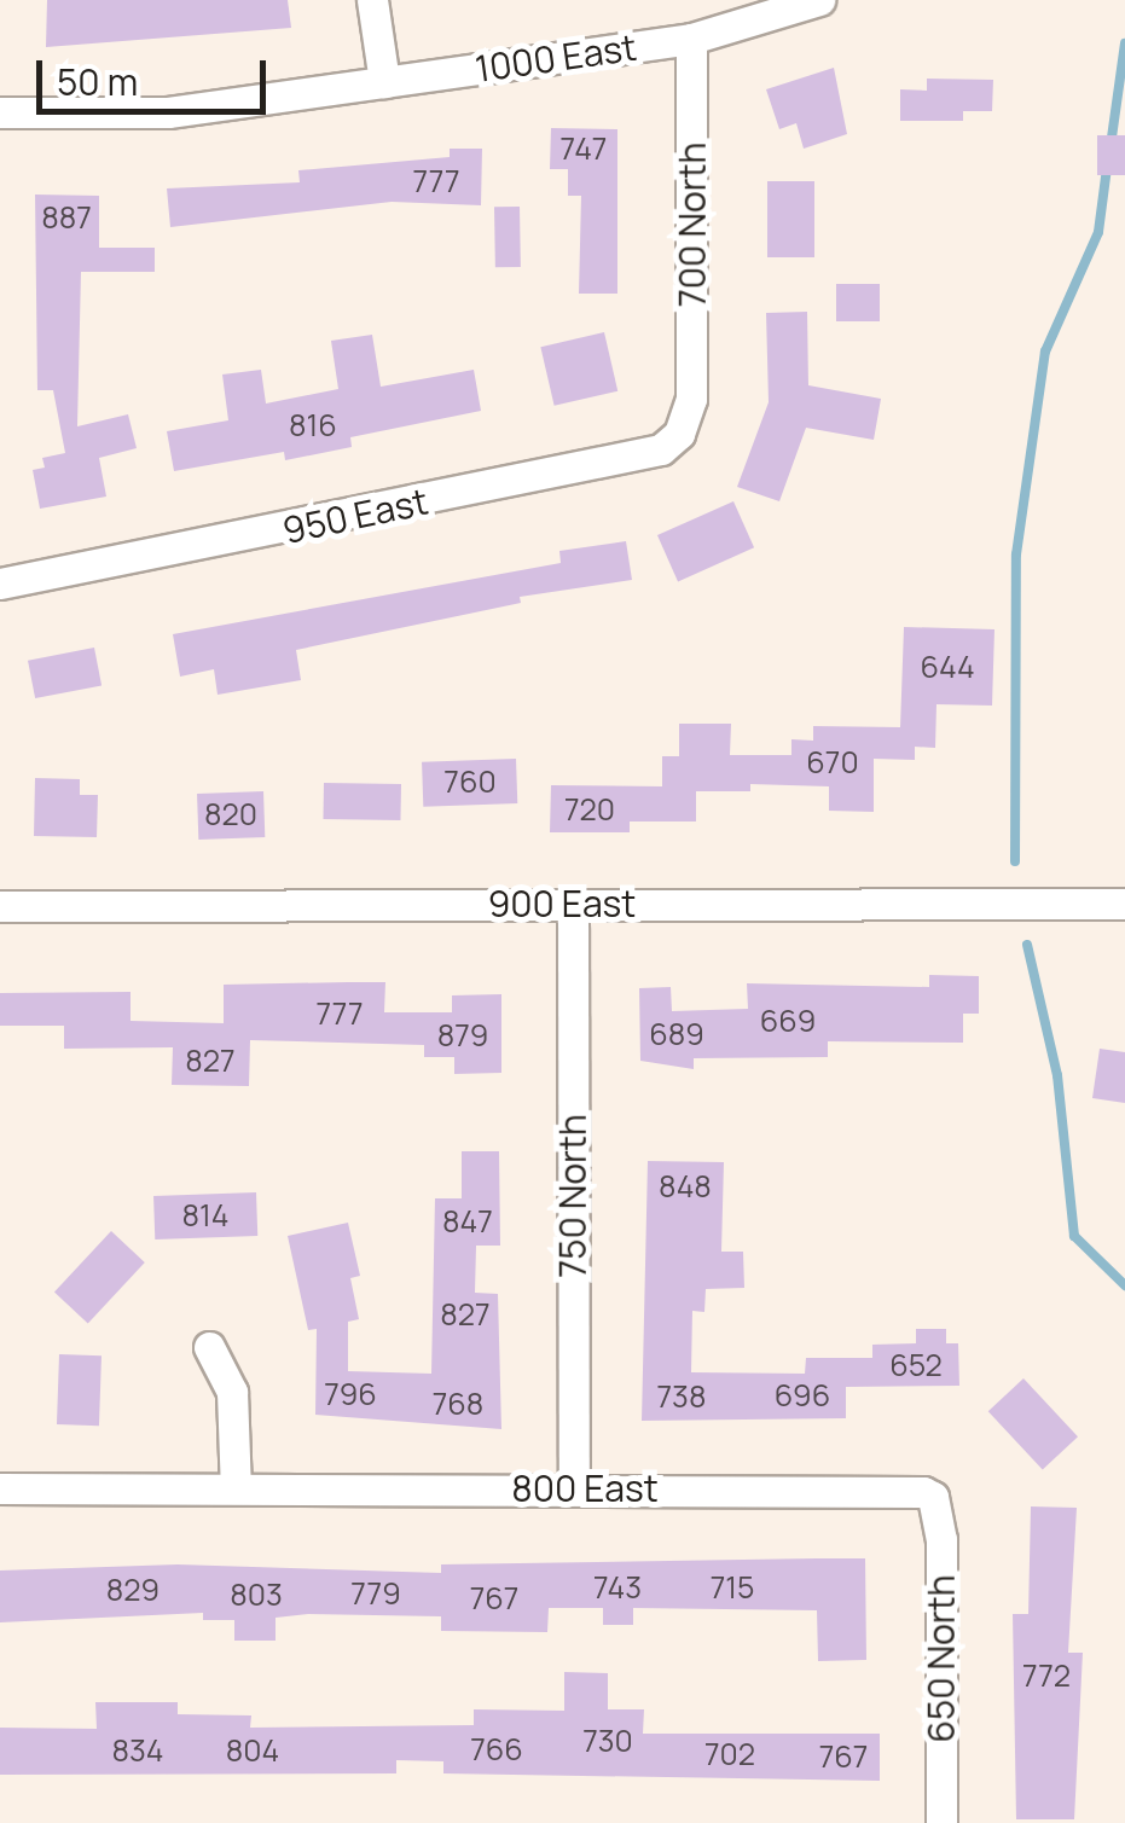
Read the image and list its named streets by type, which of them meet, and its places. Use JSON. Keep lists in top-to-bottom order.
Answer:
{
  "streets": {
    "street": [
      "1000 East",
      "700 North",
      "950 East",
      "900 East",
      "750 North",
      "800 East",
      "650 North"
    ]
  },
  "crossings": [
    ["1000 East", "700 North"],
    ["700 North", "950 East"],
    ["900 East", "750 North"],
    ["750 North", "800 East"],
    ["800 East", "650 North"]
  ],
  "house_numbers": [
    "747",
    "777",
    "887",
    "816",
    "644",
    "670",
    "760",
    "720",
    "820",
    "777",
    "669",
    "689",
    "879",
    "827",
    "848",
    "814",
    "847",
    "827",
    "652",
    "796",
    "696",
    "738",
    "768",
    "743",
    "715",
    "829",
    "779",
    "803",
    "767",
    "772",
    "730",
    "766",
    "834",
    "804",
    "702",
    "767"
  ],
  "scale_bar": "50 m"
}
